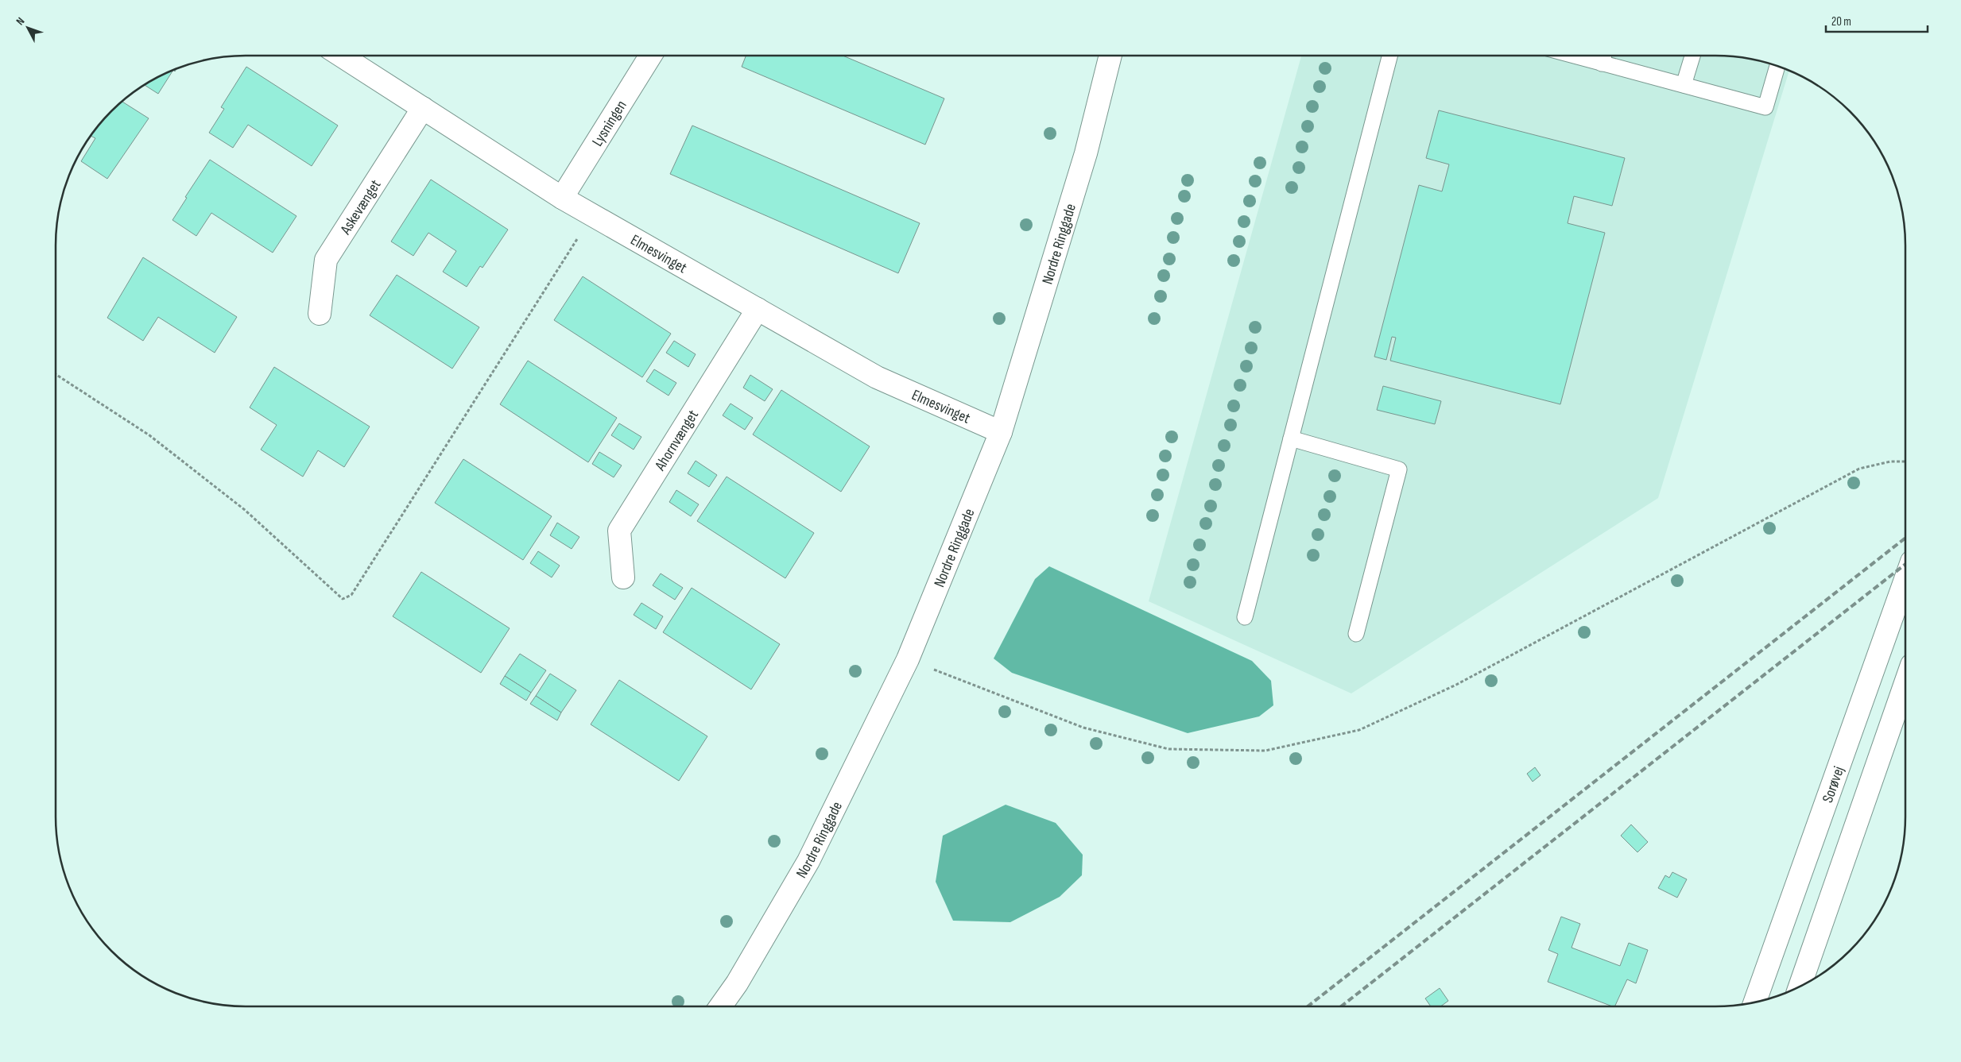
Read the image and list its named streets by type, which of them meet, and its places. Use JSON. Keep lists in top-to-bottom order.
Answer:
{
  "streets": {
    "street": [
      "Lysningen",
      "Askevænget",
      "Nordre Ringgade",
      "Elmesvinget",
      "Ahornvænget",
      "Sorøvej"
    ]
  },
  "crossings": [
    ["Lysningen", "Elmesvinget"],
    ["Askevænget", "Elmesvinget"],
    ["Nordre Ringgade", "Elmesvinget"],
    ["Elmesvinget", "Ahornvænget"]
  ],
  "scale_bar": "20 m",
  "north": "top left"
}
